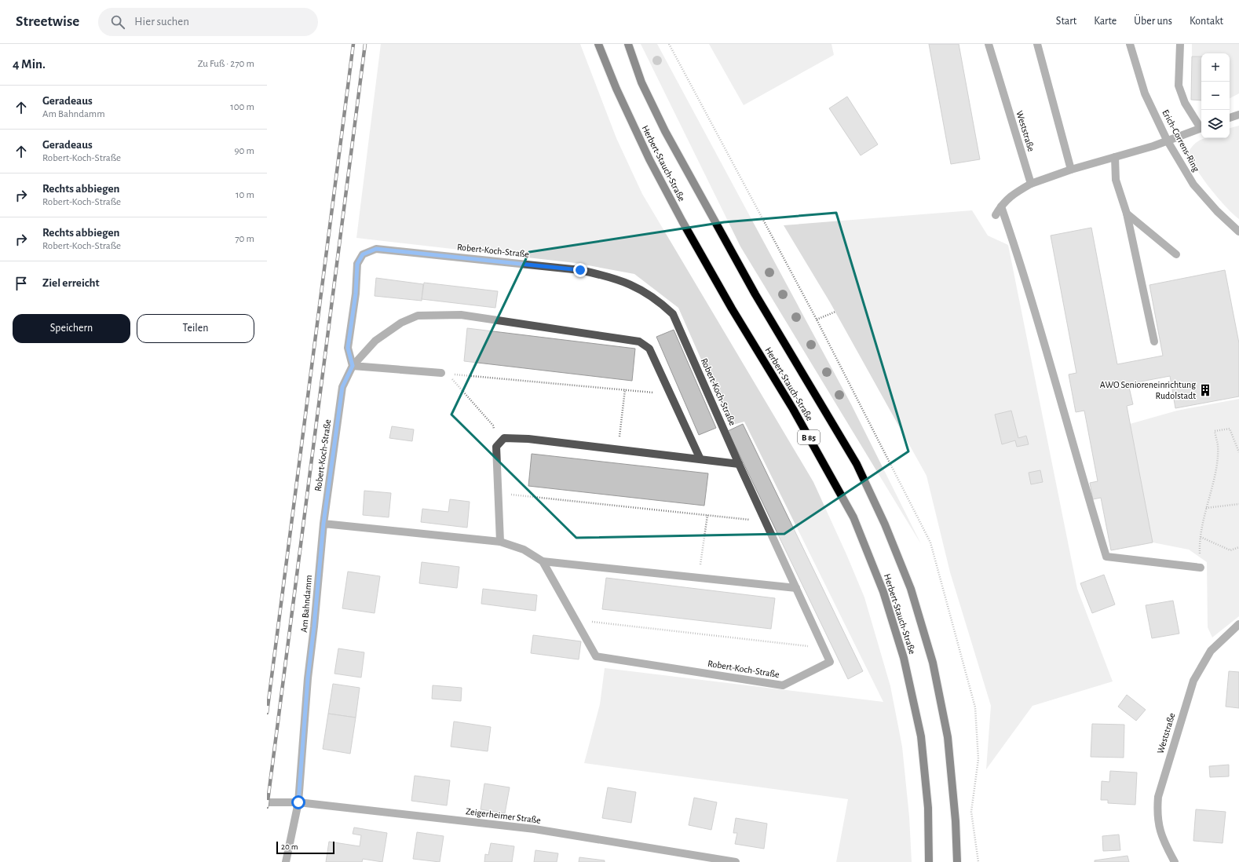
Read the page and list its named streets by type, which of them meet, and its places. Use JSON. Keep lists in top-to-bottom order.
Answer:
{
  "streets": {
    "main road": ["Herbert-Stauch-Straße", "B 85"],
    "street": [
      "Weststraße",
      "Erich-Correns-Ring",
      "Robert-Koch-Straße",
      "Am Bahndamm",
      "Zeigerheimer Straße"
    ]
  },
  "crossings": [
    ["Robert-Koch-Straße", "Am Bahndamm"],
    ["Am Bahndamm", "Zeigerheimer Straße"]
  ],
  "places": {
    "building": ["AWO Senioreneinrichtung Rudolstadt"]
  },
  "scale_bar": "20 m",
  "page": {
    "header": "Streetwise",
    "search": "Hier suchen",
    "nav": [
      "Start",
      "Karte",
      "Über uns",
      "Kontakt"
    ],
    "heading": ["4 Min.", "Zu Fuß · 270 m"],
    "map_buttons": ["+", "−"],
    "list": [
      ["Geradeaus", "Am Bahndamm", "100 m"],
      ["Geradeaus", "Robert-Koch-Straße", "90 m"],
      ["Rechts abbiegen", "Robert-Koch-Straße", "10 m"],
      ["Rechts abbiegen", "Robert-Koch-Straße", "70 m"],
      "Ziel erreicht"
    ],
    "buttons": ["Speichern", "Teilen"],
    "scale": "20 m"
  }
}
